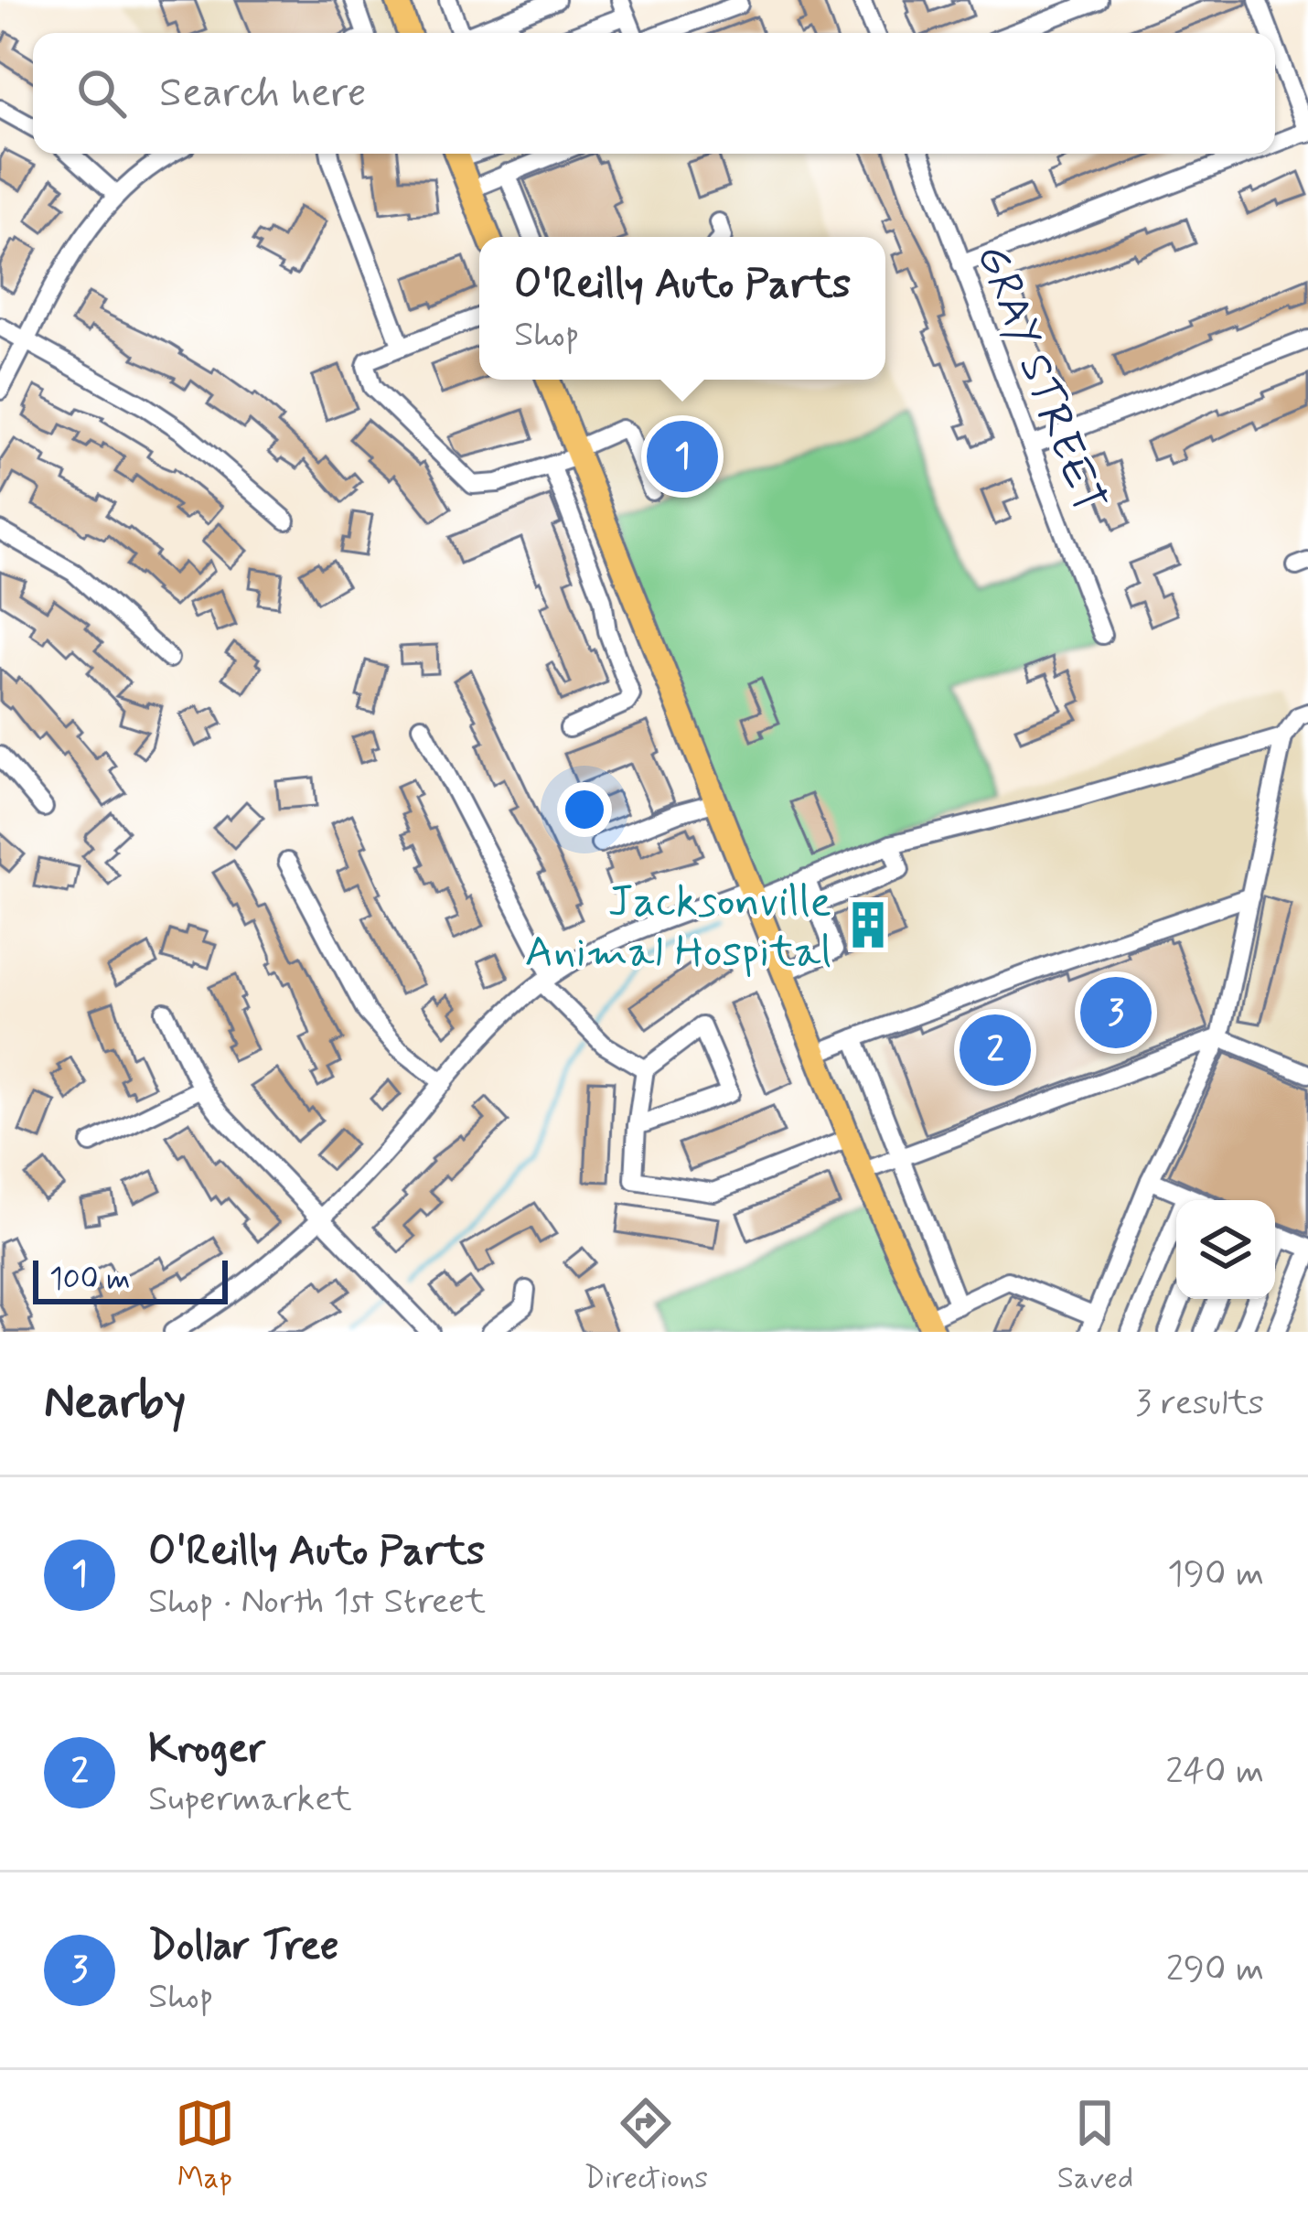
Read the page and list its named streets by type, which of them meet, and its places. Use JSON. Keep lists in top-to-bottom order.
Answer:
{
  "streets": {
    "street": ["GRAY STREET"]
  },
  "places": {
    "building": ["Jacksonville Animal Hospital"]
  },
  "scale_bar": "100 m",
  "page": {
    "search": "Search here",
    "popup": ["O'Reilly Auto Parts", "Shop"],
    "pins": ["1", "3", "2"],
    "scale": "100 m",
    "heading": ["Nearby", "3 results"],
    "list": [
      {
        "mark": "1",
        "name": "O'Reilly Auto Parts",
        "note": "Shop · North 1st Street",
        "value": "190 m"
      },
      {
        "mark": "2",
        "name": "Kroger",
        "note": "Supermarket",
        "value": "240 m"
      },
      {
        "mark": "3",
        "name": "Dollar Tree",
        "note": "Shop",
        "value": "290 m"
      }
    ],
    "nav": ["Map", "Directions", "Saved"]
  }
}
